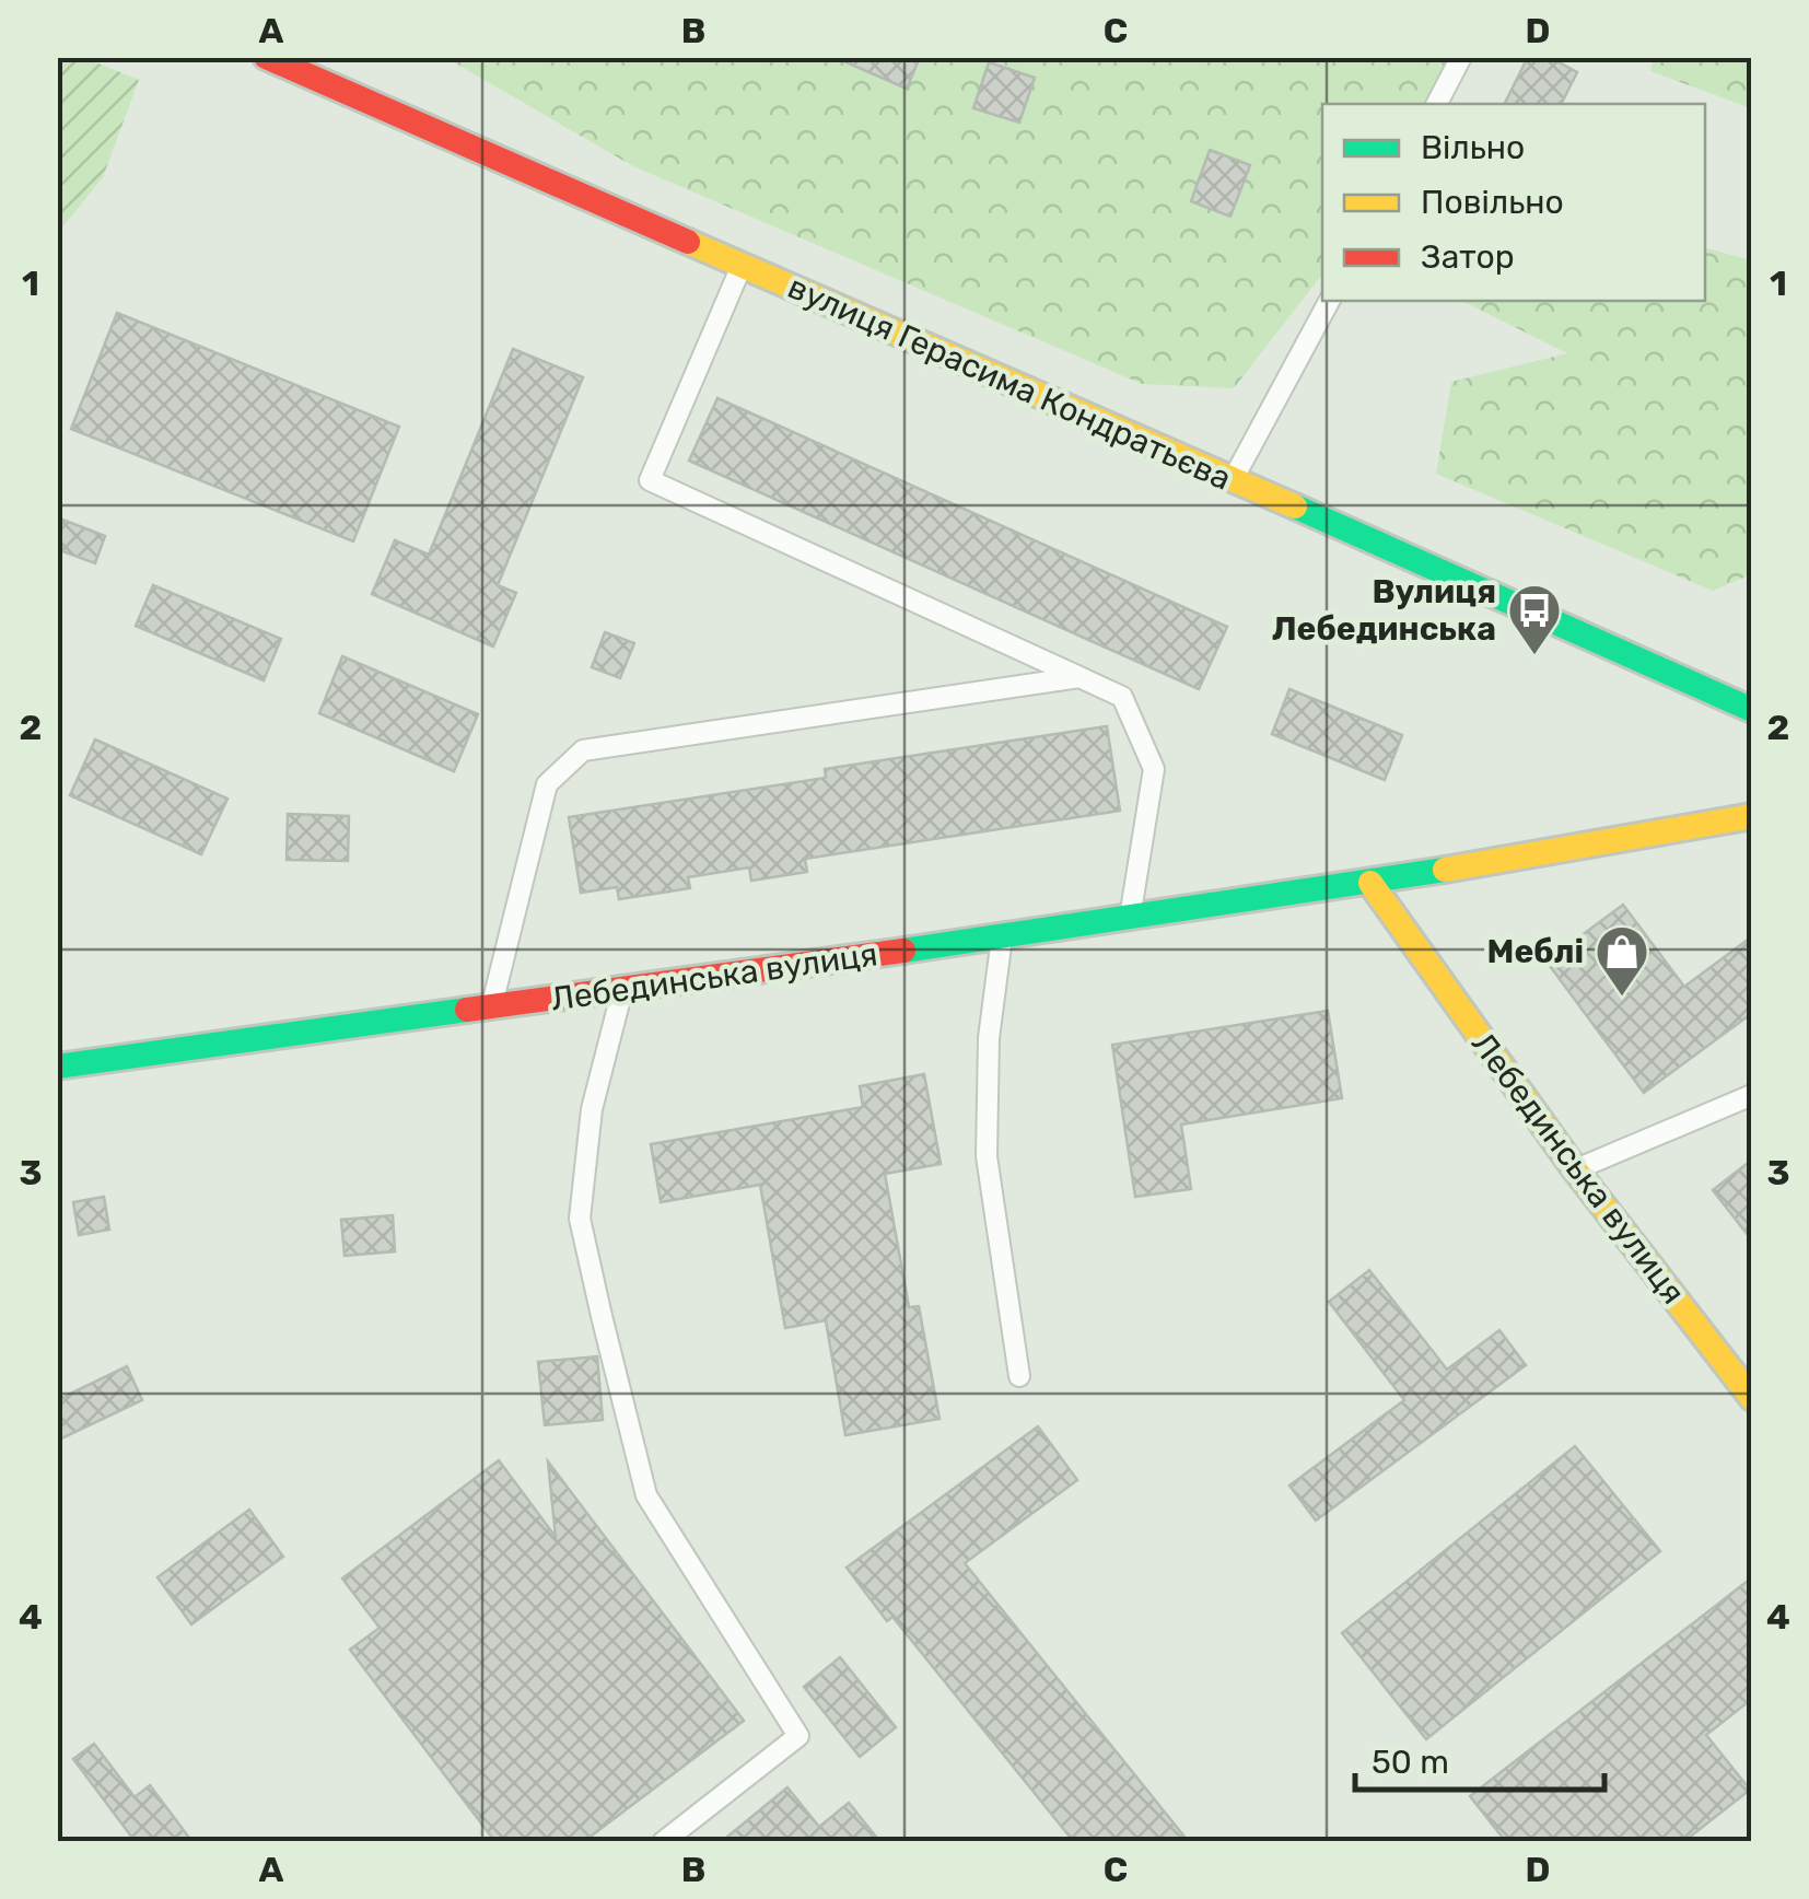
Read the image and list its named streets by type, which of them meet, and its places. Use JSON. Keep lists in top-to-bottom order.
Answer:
{
  "streets": {
    "street": ["вулиця Герасима Кондратьєва", "Лебединська вулиця"]
  },
  "places": {
    "bus stop": ["Вулиця Лебединська"],
    "shop": ["Меблі"]
  },
  "legend": ["Вільно", "Повільно", "Затор"],
  "scale_bar": "50 m",
  "grid": {
    "columns": [
      "A",
      "B",
      "C",
      "D"
    ],
    "rows": [
      "1",
      "2",
      "3",
      "4"
    ]
  }
}
